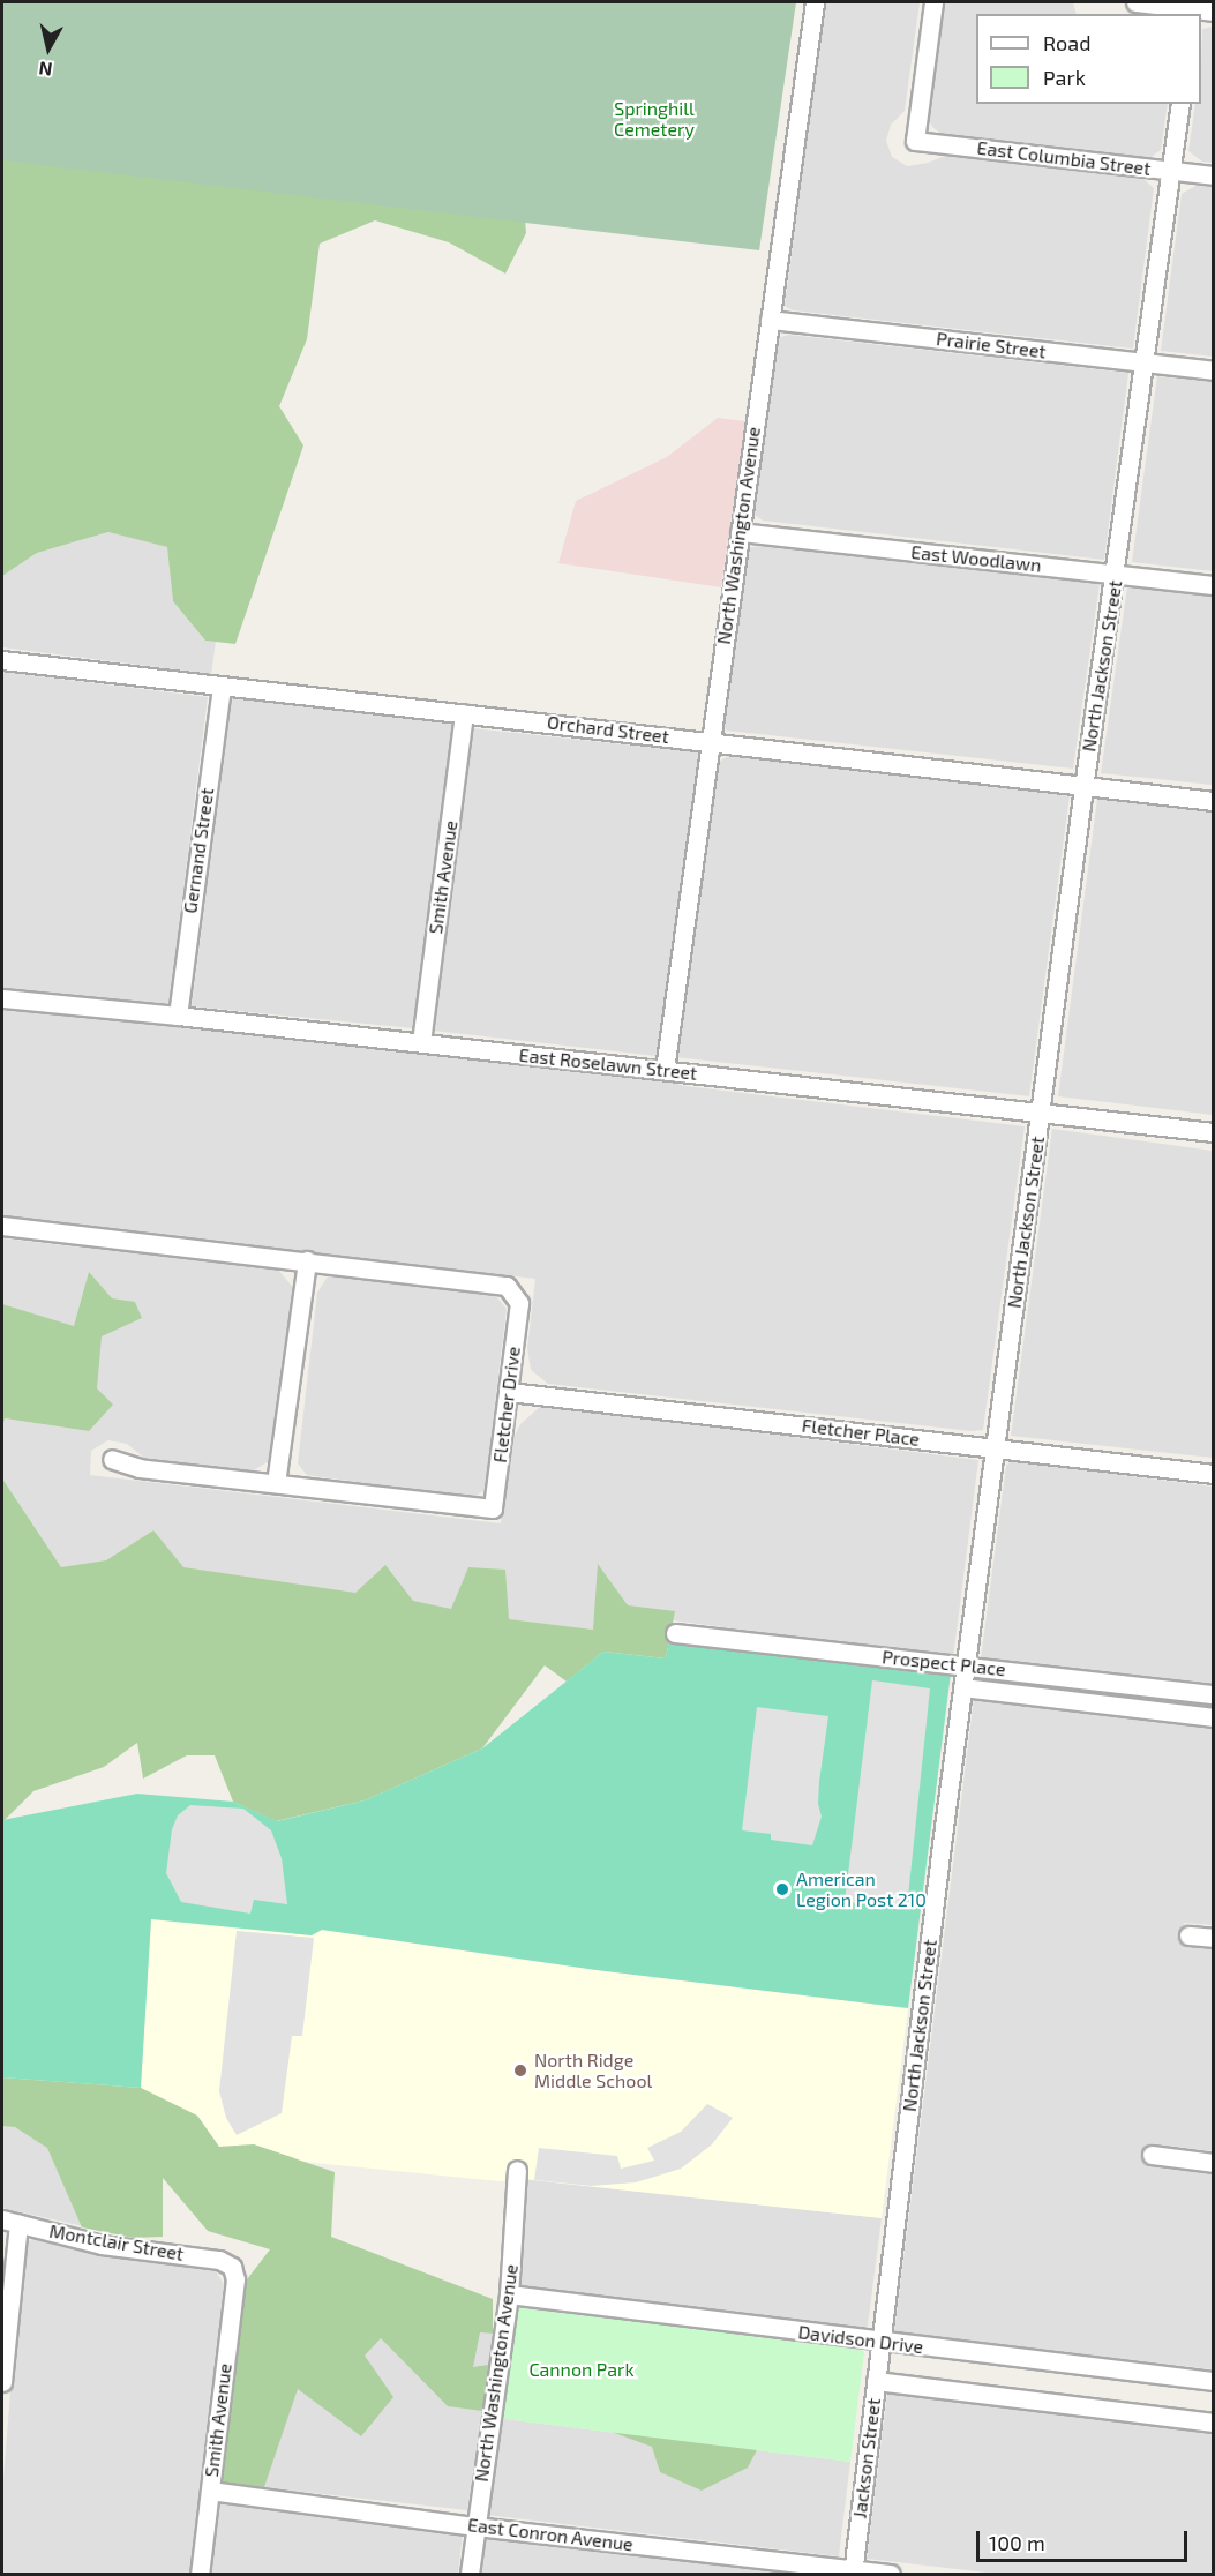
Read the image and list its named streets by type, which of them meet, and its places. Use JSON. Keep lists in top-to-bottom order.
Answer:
{
  "streets": {
    "street": [
      "East Columbia Street",
      "Prairie Street",
      "North Washington Avenue",
      "East Woodlawn",
      "North Jackson Street",
      "Orchard Street",
      "Gernand Street",
      "Smith Avenue",
      "East Roselawn Street",
      "Fletcher Drive",
      "Fletcher Place",
      "Prospect Place",
      "Montclair Street",
      "Davidson Drive",
      "Jackson Street",
      "East Conron Avenue"
    ]
  },
  "crossings": [
    ["East Columbia Street", "North Jackson Street"],
    ["Prairie Street", "North Washington Avenue"],
    ["Prairie Street", "North Jackson Street"],
    ["North Washington Avenue", "East Woodlawn"],
    ["North Washington Avenue", "Orchard Street"],
    ["North Washington Avenue", "East Roselawn Street"],
    ["North Washington Avenue", "Davidson Drive"],
    ["North Washington Avenue", "East Conron Avenue"],
    ["East Woodlawn", "North Jackson Street"],
    ["North Jackson Street", "Orchard Street"],
    ["North Jackson Street", "East Roselawn Street"],
    ["North Jackson Street", "Fletcher Place"],
    ["North Jackson Street", "Prospect Place"],
    ["North Jackson Street", "Davidson Drive"],
    ["North Jackson Street", "Jackson Street"],
    ["Orchard Street", "Gernand Street"],
    ["Orchard Street", "Smith Avenue"],
    ["Gernand Street", "East Roselawn Street"],
    ["Smith Avenue", "East Roselawn Street"],
    ["Smith Avenue", "Montclair Street"],
    ["Smith Avenue", "East Conron Avenue"],
    ["Fletcher Drive", "Fletcher Place"],
    ["Davidson Drive", "Jackson Street"],
    ["Jackson Street", "East Conron Avenue"]
  ],
  "parks": ["Springhill Cemetery", "Cannon Park"],
  "places": ["American Legion Post 210", "North Ridge Middle School"],
  "legend": ["Road", "Park"],
  "scale_bar": "100 m",
  "north": "bottom"
}
